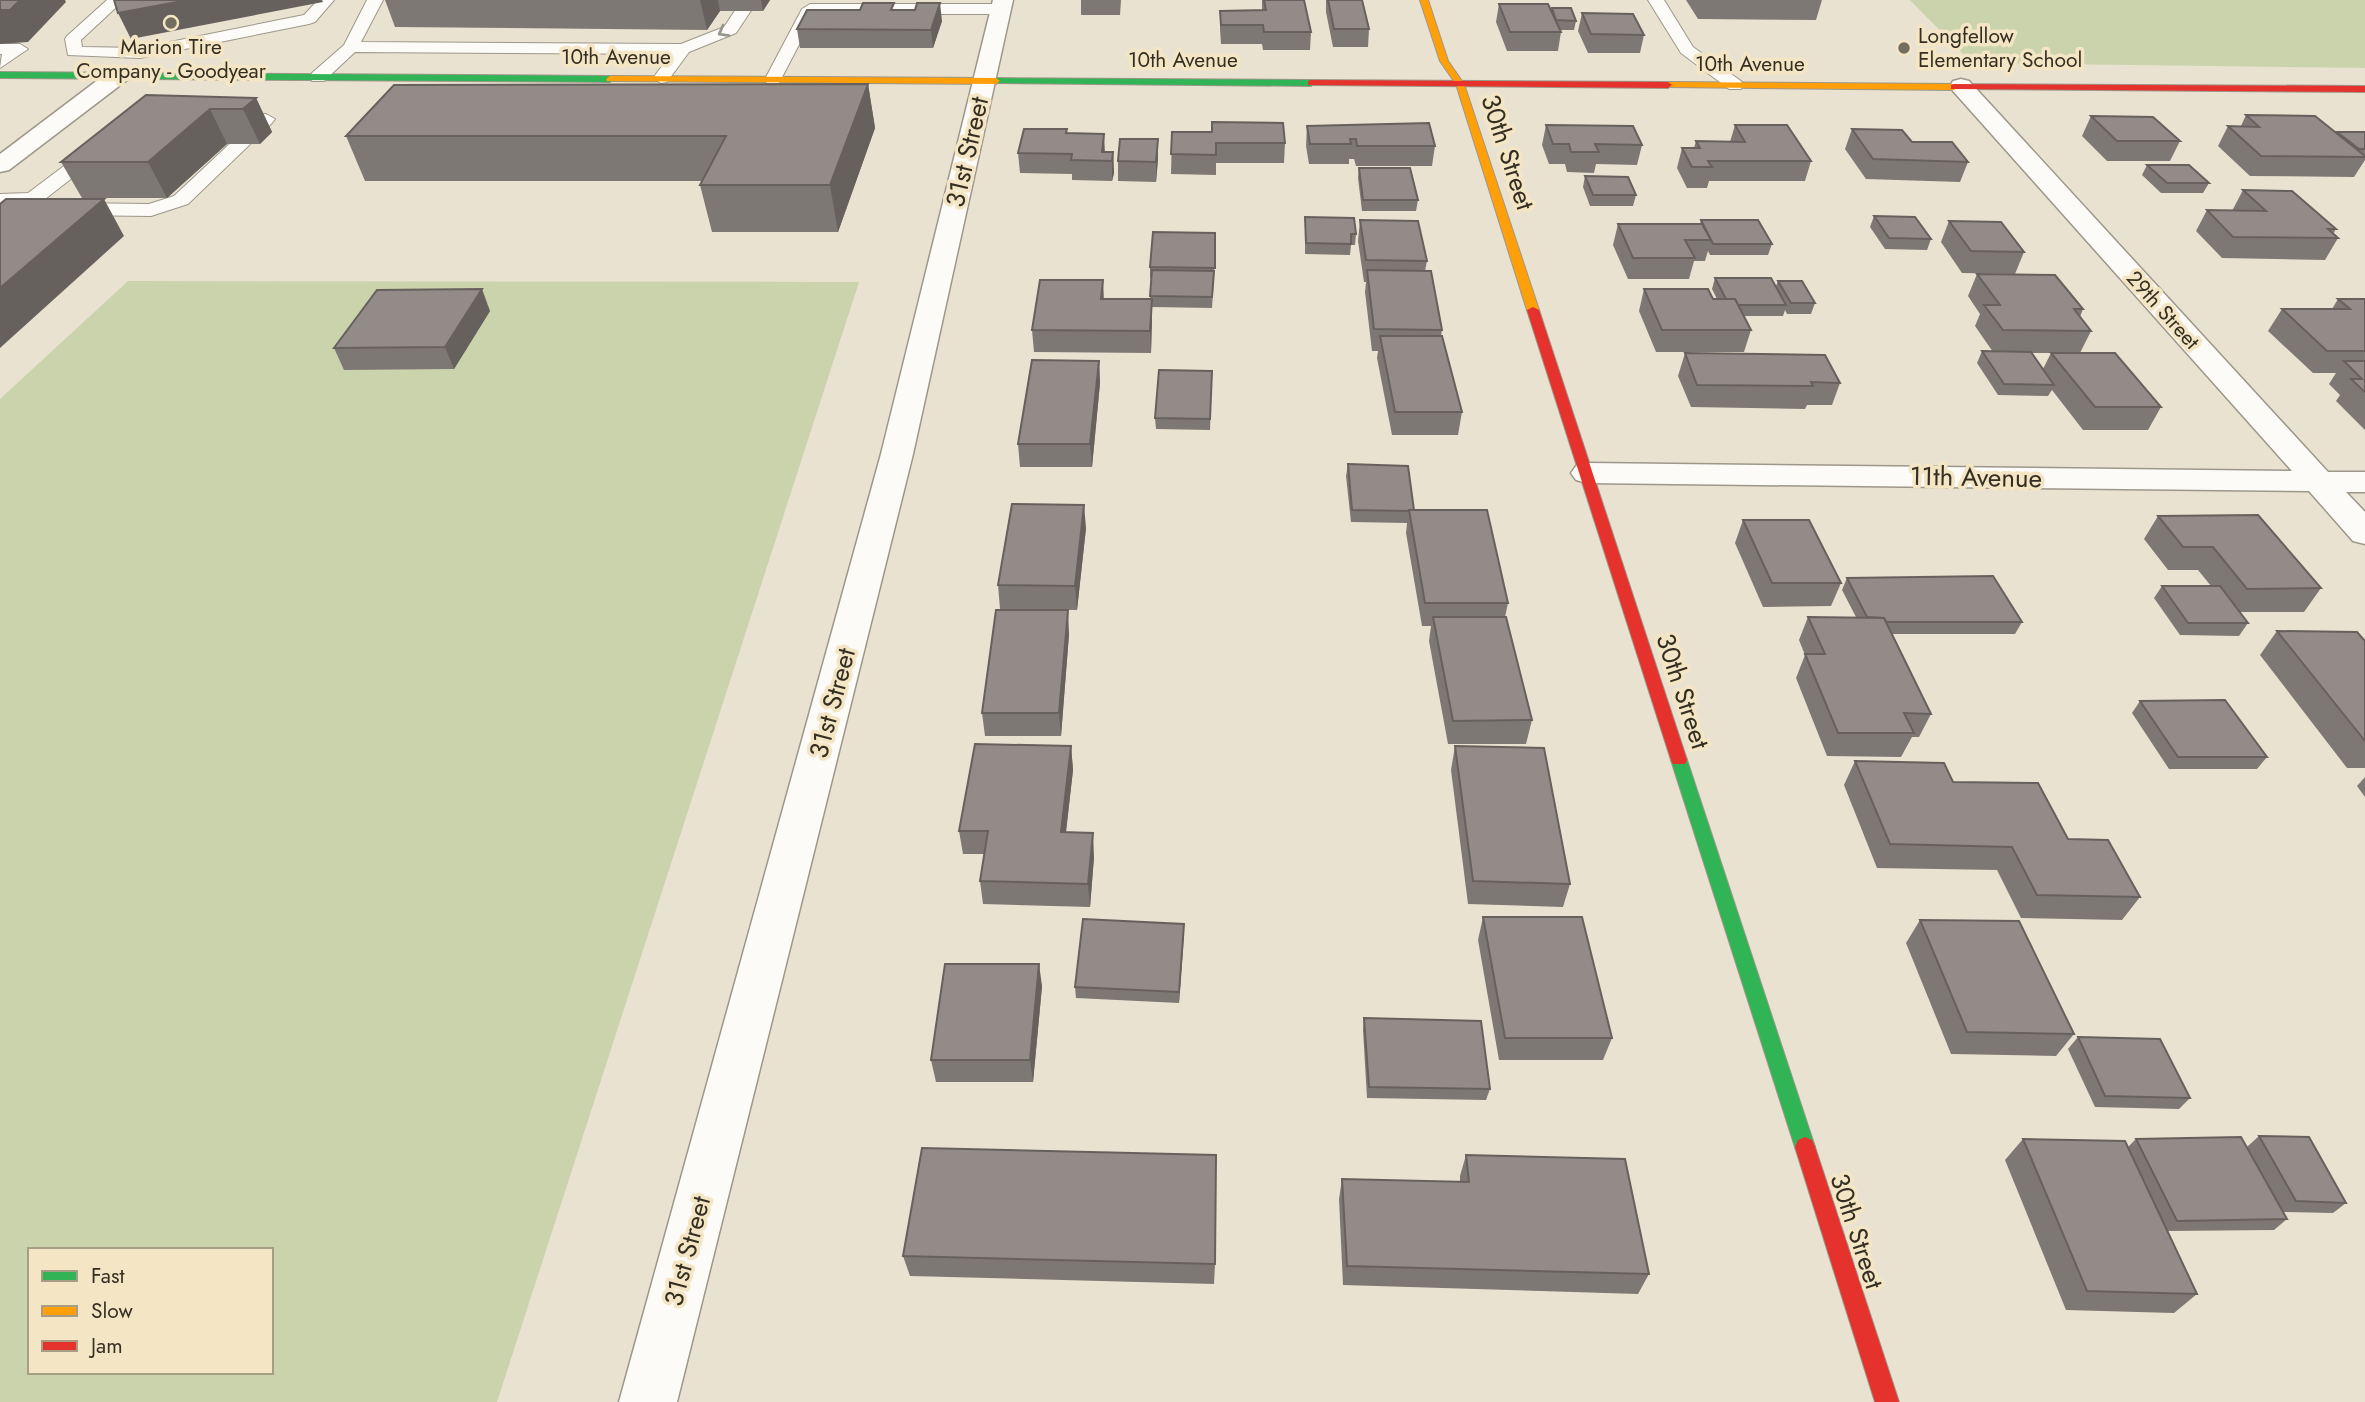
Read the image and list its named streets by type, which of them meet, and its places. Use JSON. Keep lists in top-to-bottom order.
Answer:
{
  "streets": {
    "street": [
      "10th Avenue",
      "31st Street",
      "30th Street",
      "29th Street",
      "11th Avenue"
    ]
  },
  "crossings": [
    ["10th Avenue", "31st Street"],
    ["10th Avenue", "30th Street"],
    ["10th Avenue", "29th Street"],
    ["30th Street", "11th Avenue"],
    ["29th Street", "11th Avenue"]
  ],
  "places": ["Marion Tire Company - Goodyear", "Longfellow Elementary School"],
  "legend": ["Fast", "Slow", "Jam"]
}
